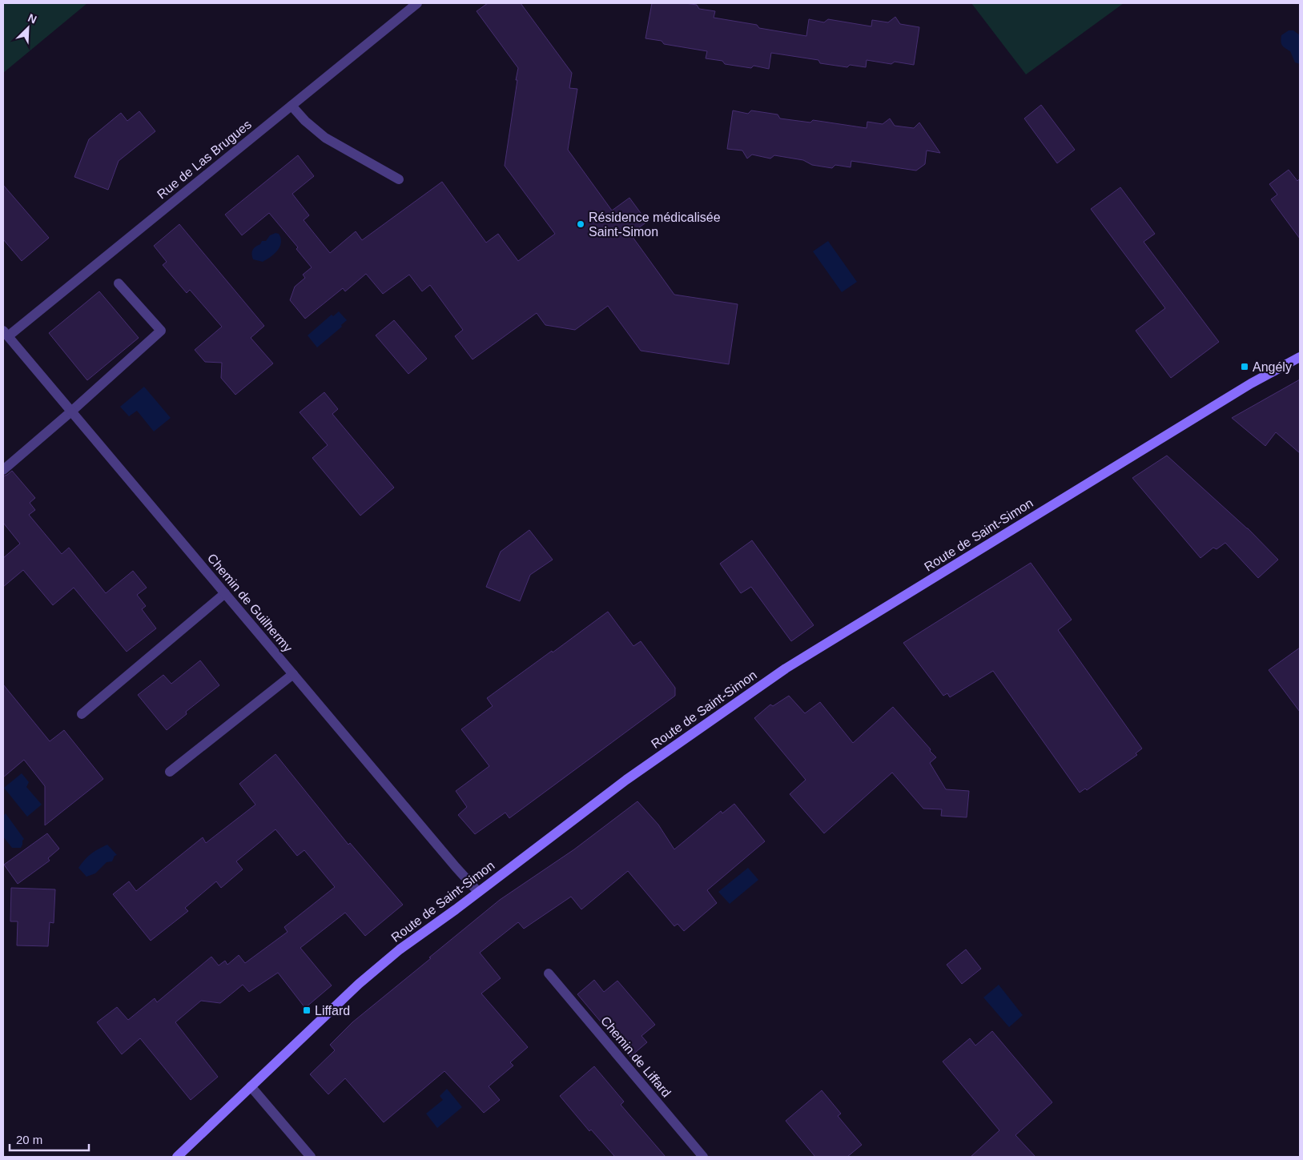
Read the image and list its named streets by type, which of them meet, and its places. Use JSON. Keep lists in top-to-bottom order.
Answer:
{
  "streets": {
    "main road": ["Route de Saint-Simon"],
    "street": ["Rue de Las Brugues", "Chemin de Guilhermy", "Chemin de Liffard"]
  },
  "crossings": [
    ["Rue de Las Brugues", "Chemin de Guilhermy"],
    ["Route de Saint-Simon", "Chemin de Guilhermy"]
  ],
  "places": {
    "other": ["Résidence médicalisée Saint-Simon"],
    "transit": ["Angély", "Liffard"]
  },
  "scale_bar": "20 m",
  "north": "top right"
}
